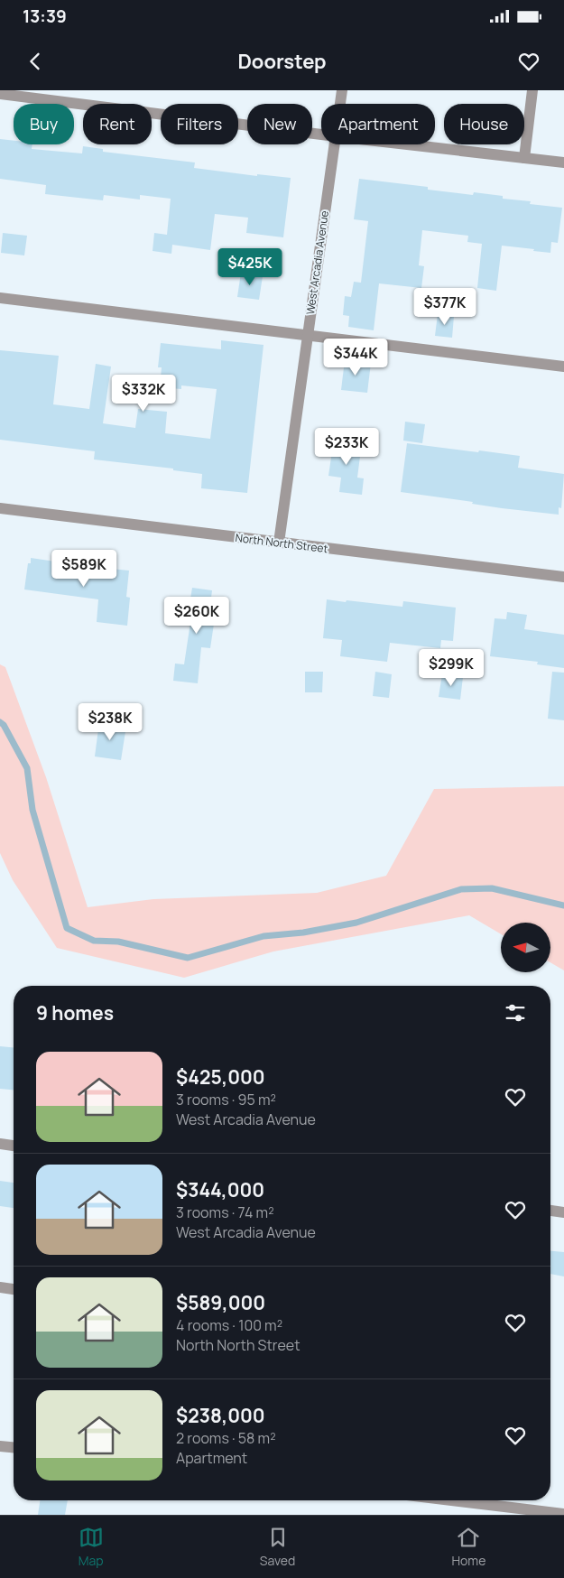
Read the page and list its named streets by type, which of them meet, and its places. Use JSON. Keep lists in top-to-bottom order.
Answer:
{
  "streets": {
    "street": ["West Arcadia Avenue", "North North Street"]
  },
  "crossings": [
    ["West Arcadia Avenue", "North North Street"]
  ],
  "north": "left",
  "page": {
    "status": "13:39",
    "header": "Doorstep",
    "chip": [
      "Buy",
      "Rent",
      "Filters",
      "New",
      "Apartment",
      "House"
    ],
    "price": [
      "$425K",
      "$377K",
      "$344K",
      "$332K",
      "$233K",
      "$589K",
      "$260K",
      "$299K",
      "$238K"
    ],
    "heading": "9 homes",
    "list": [
      {
        "name": "$425,000",
        "note": "3 rooms · 95 m² · West Arcadia Avenue"
      },
      {
        "name": "$344,000",
        "note": "3 rooms · 74 m² · West Arcadia Avenue"
      },
      {
        "name": "$589,000",
        "note": "4 rooms · 100 m² · North North Street"
      },
      {
        "name": "$238,000",
        "note": "2 rooms · 58 m² · Apartment"
      }
    ],
    "tabs": ["Map", "Saved", "Home"]
  }
}
